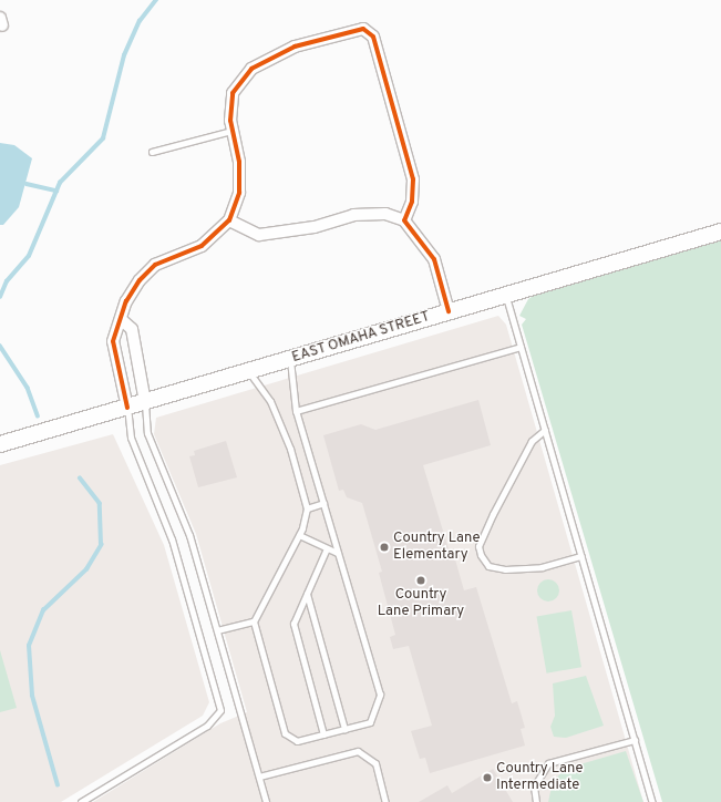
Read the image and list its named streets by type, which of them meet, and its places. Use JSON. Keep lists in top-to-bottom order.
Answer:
{
  "streets": {
    "main road": ["EAST OMAHA STREET"]
  },
  "places": ["Country Lane Elementary", "Country Lane Primary", "Country Lane Intermediate"]
}
